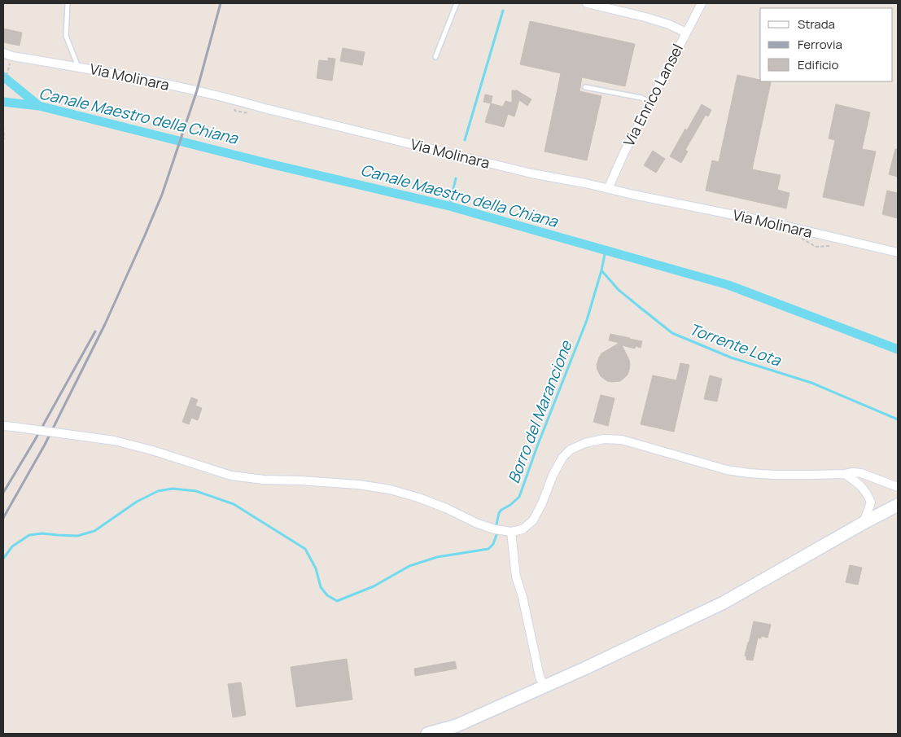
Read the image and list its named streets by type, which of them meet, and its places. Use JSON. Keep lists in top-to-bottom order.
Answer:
{
  "streets": {
    "street": ["Via Molinara", "Via Enrico Lansel"]
  },
  "crossings": [
    ["Via Molinara", "Via Enrico Lansel"]
  ],
  "water": ["Canale Maestro della Chiana", "Torrente Lota", "Borro del Marancione"],
  "legend": ["Strada", "Ferrovia", "Edificio"]
}
